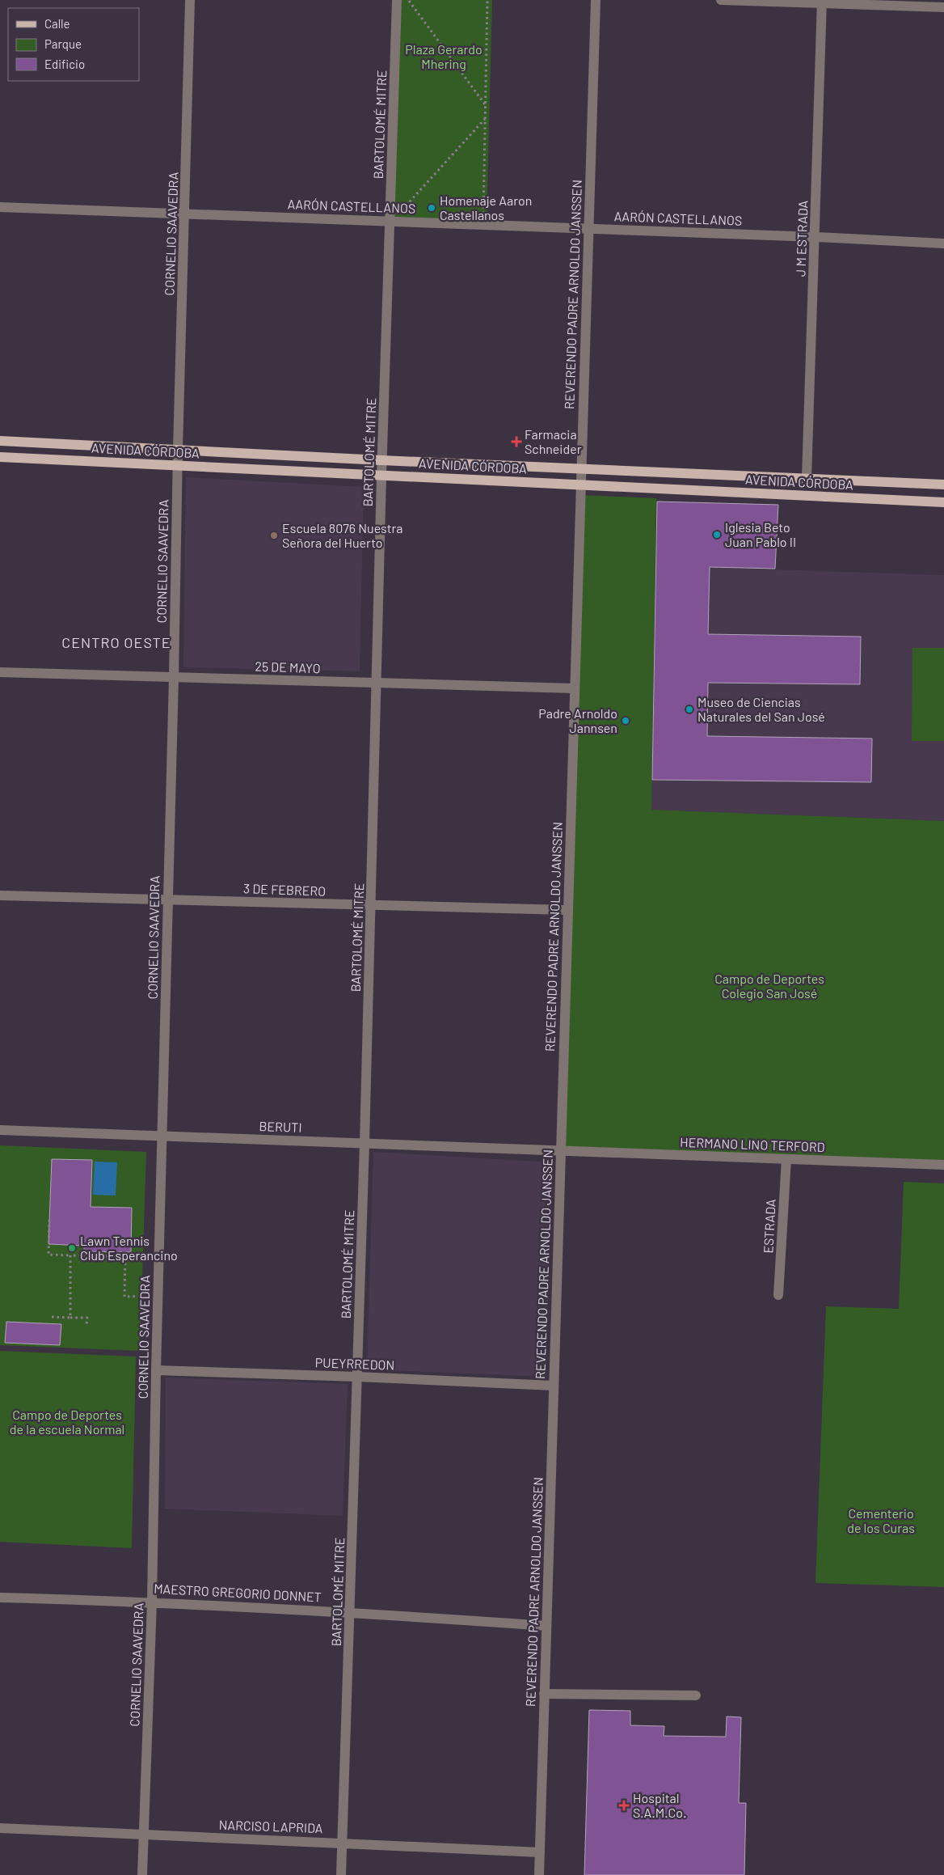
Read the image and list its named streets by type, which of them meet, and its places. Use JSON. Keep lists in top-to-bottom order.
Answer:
{
  "streets": {
    "main road": ["AVENIDA CÓRDOBA"],
    "street": [
      "BARTOLOMÉ MITRE",
      "AARÓN CASTELLANOS",
      "CORNELIO SAAVEDRA",
      "J M ESTRADA",
      "REVERENDO PADRE ARNOLDO JANSSEN",
      "25 DE MAYO",
      "3 DE FEBRERO",
      "BERUTI",
      "HERMANO LINO TERFORD",
      "ESTRADA",
      "PUEYRREDON",
      "MAESTRO GREGORIO DONNET",
      "NARCISO LAPRIDA"
    ]
  },
  "crossings": [
    ["BARTOLOMÉ MITRE", "AARÓN CASTELLANOS"],
    ["BARTOLOMÉ MITRE", "AVENIDA CÓRDOBA"],
    ["BARTOLOMÉ MITRE", "25 DE MAYO"],
    ["BARTOLOMÉ MITRE", "3 DE FEBRERO"],
    ["BARTOLOMÉ MITRE", "BERUTI"],
    ["BARTOLOMÉ MITRE", "PUEYRREDON"],
    ["BARTOLOMÉ MITRE", "MAESTRO GREGORIO DONNET"],
    ["BARTOLOMÉ MITRE", "NARCISO LAPRIDA"],
    ["AARÓN CASTELLANOS", "CORNELIO SAAVEDRA"],
    ["AARÓN CASTELLANOS", "J M ESTRADA"],
    ["AARÓN CASTELLANOS", "REVERENDO PADRE ARNOLDO JANSSEN"],
    ["CORNELIO SAAVEDRA", "AVENIDA CÓRDOBA"],
    ["CORNELIO SAAVEDRA", "25 DE MAYO"],
    ["CORNELIO SAAVEDRA", "3 DE FEBRERO"],
    ["CORNELIO SAAVEDRA", "BERUTI"],
    ["CORNELIO SAAVEDRA", "PUEYRREDON"],
    ["CORNELIO SAAVEDRA", "MAESTRO GREGORIO DONNET"],
    ["CORNELIO SAAVEDRA", "NARCISO LAPRIDA"],
    ["J M ESTRADA", "AVENIDA CÓRDOBA"],
    ["REVERENDO PADRE ARNOLDO JANSSEN", "AVENIDA CÓRDOBA"],
    ["REVERENDO PADRE ARNOLDO JANSSEN", "25 DE MAYO"],
    ["REVERENDO PADRE ARNOLDO JANSSEN", "3 DE FEBRERO"],
    ["REVERENDO PADRE ARNOLDO JANSSEN", "BERUTI"],
    ["REVERENDO PADRE ARNOLDO JANSSEN", "HERMANO LINO TERFORD"],
    ["REVERENDO PADRE ARNOLDO JANSSEN", "PUEYRREDON"],
    ["REVERENDO PADRE ARNOLDO JANSSEN", "MAESTRO GREGORIO DONNET"],
    ["REVERENDO PADRE ARNOLDO JANSSEN", "NARCISO LAPRIDA"],
    ["BERUTI", "HERMANO LINO TERFORD"],
    ["HERMANO LINO TERFORD", "ESTRADA"]
  ],
  "districts": ["CENTRO OESTE"],
  "parks": [
    "Plaza Gerardo Mhering",
    "Campo de Deportes Colegio San José",
    "Campo de Deportes de la escuela Normal",
    "Cementerio de los Curas"
  ],
  "places": {
    "other": [
      "Homenaje Aaron Castellanos",
      "Iglesia Beto Juan Pablo II",
      "Escuela 8076 Nuestra Señora del Huerto",
      "Museo de Ciencias Naturales del San José",
      "Padre Arnoldo Jannsen",
      "Lawn Tennis Club Esperancino"
    ],
    "health": ["Farmacia Schneider", "Hospital S.A.M.Co."]
  },
  "legend": ["Calle", "Parque", "Edificio"]
}
